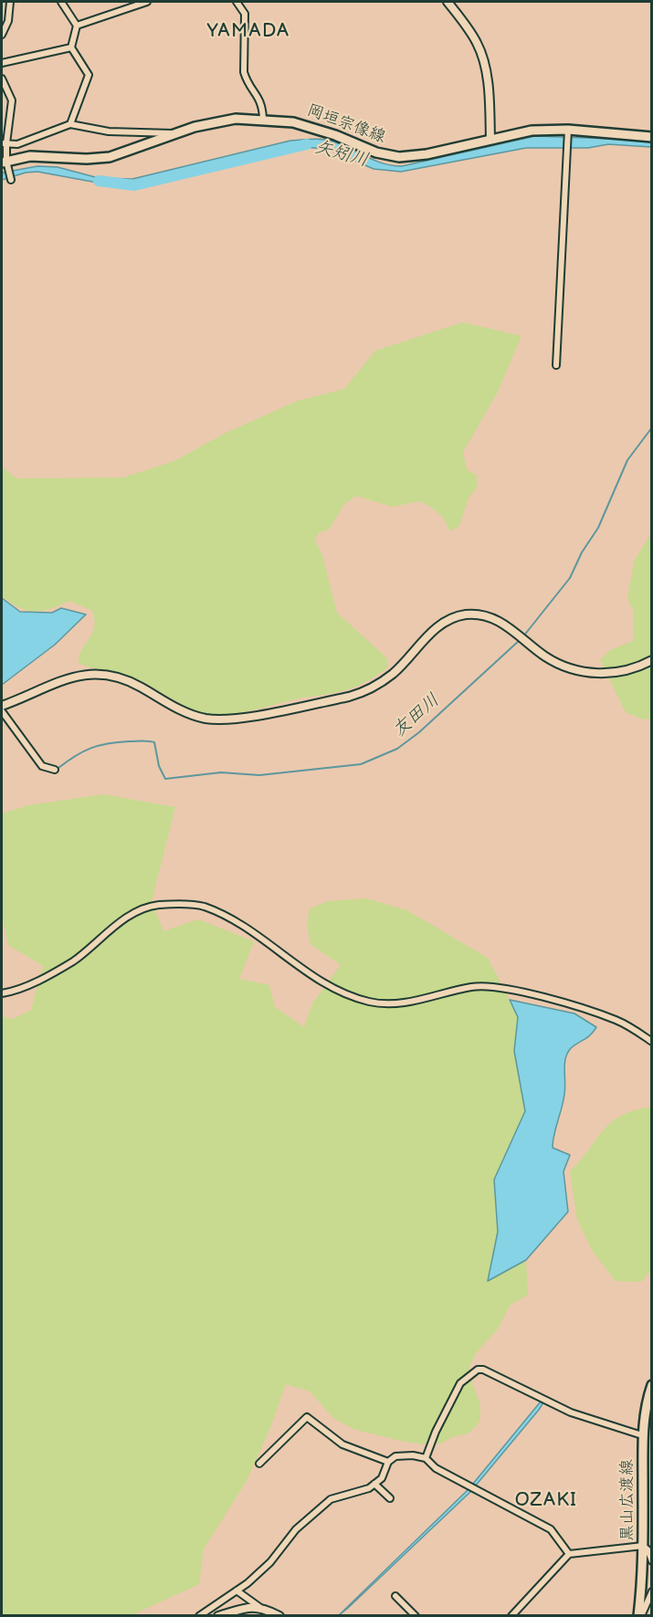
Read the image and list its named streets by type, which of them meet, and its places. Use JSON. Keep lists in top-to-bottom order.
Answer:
{
  "streets": {
    "main road": ["岡垣宗像線", "黒山広渡線"]
  },
  "districts": ["YAMADA", "OZAKI"],
  "water": ["矢矧川", "友田川"]
}
